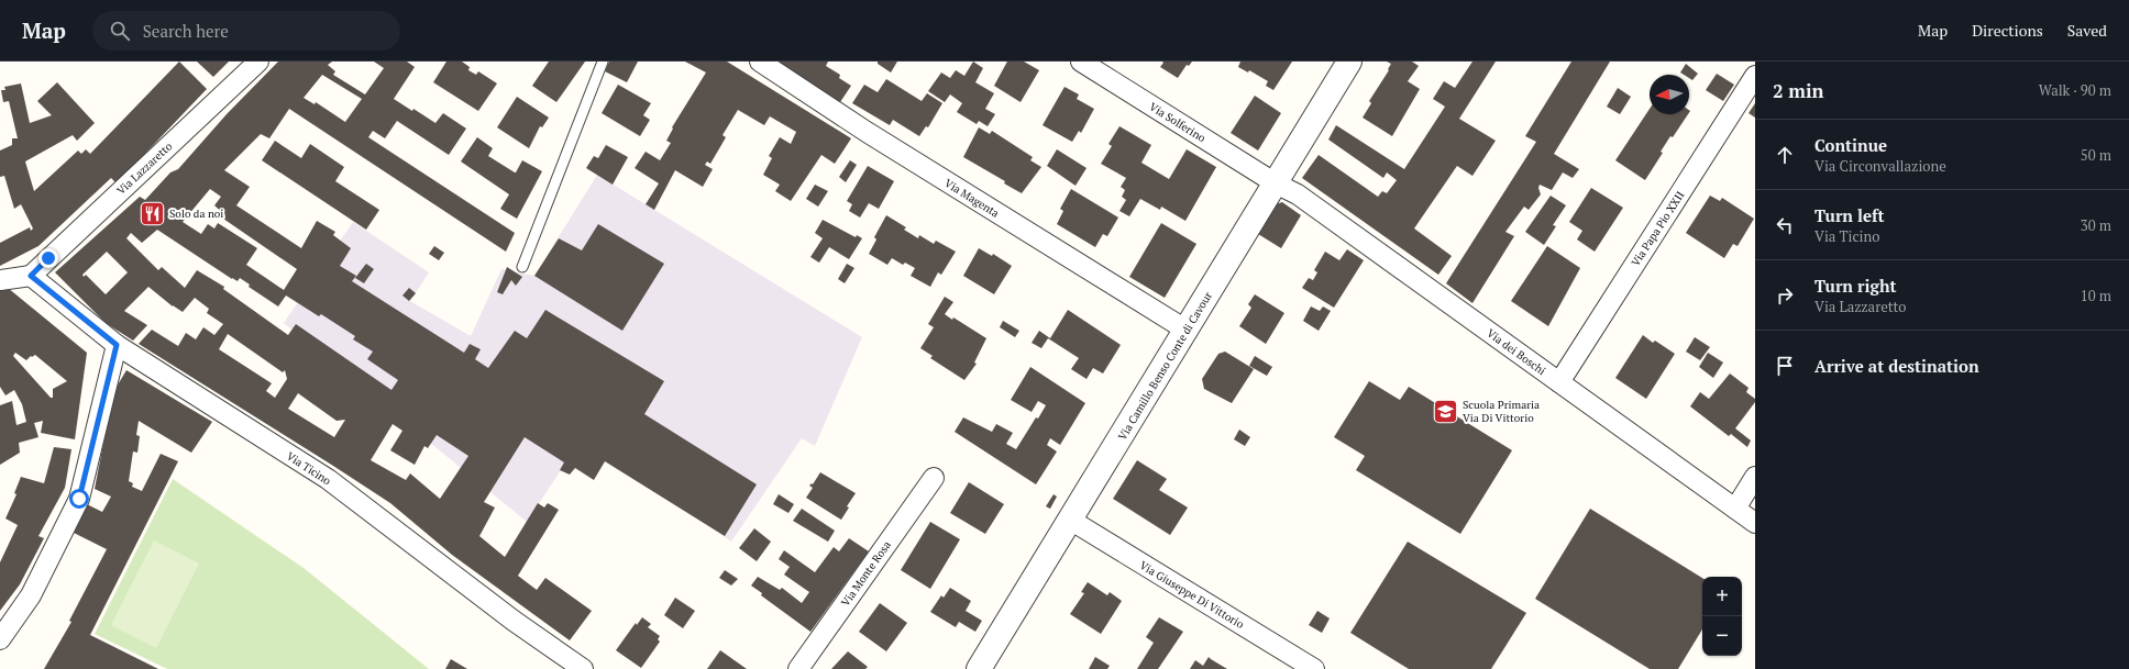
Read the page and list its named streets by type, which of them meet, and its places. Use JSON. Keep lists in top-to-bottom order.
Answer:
{
  "streets": {
    "street": [
      "Via Solferino",
      "Via Lazzaretto",
      "Via Magenta",
      "Via Papa Pio XXII",
      "Via dei Boschi",
      "Via Camillo Benso Conte di Cavour",
      "Via Ticino",
      "Via Monte Rosa",
      "Via Giuseppe Di Vittorio"
    ]
  },
  "crossings": [
    ["Via Solferino", "Via dei Boschi"],
    ["Via Solferino", "Via Camillo Benso Conte di Cavour"],
    ["Via Lazzaretto", "Via Ticino"],
    ["Via Magenta", "Via Camillo Benso Conte di Cavour"],
    ["Via Papa Pio XXII", "Via dei Boschi"],
    ["Via dei Boschi", "Via Camillo Benso Conte di Cavour"],
    ["Via Camillo Benso Conte di Cavour", "Via Giuseppe Di Vittorio"]
  ],
  "places": {
    "restaurant": ["Solo da noi"],
    "school or university": ["Scuola Primaria Via Di Vittorio"]
  },
  "north": "left",
  "page": {
    "header": "Map",
    "search": "Search here",
    "nav": ["Map", "Directions", "Saved"],
    "heading": ["2 min", "Walk · 90 m"],
    "list": [
      ["Continue", "Via Circonvallazione", "50 m"],
      ["Turn left", "Via Ticino", "30 m"],
      ["Turn right", "Via Lazzaretto", "10 m"],
      "Arrive at destination"
    ],
    "map_buttons": ["+", "−"]
  }
}
